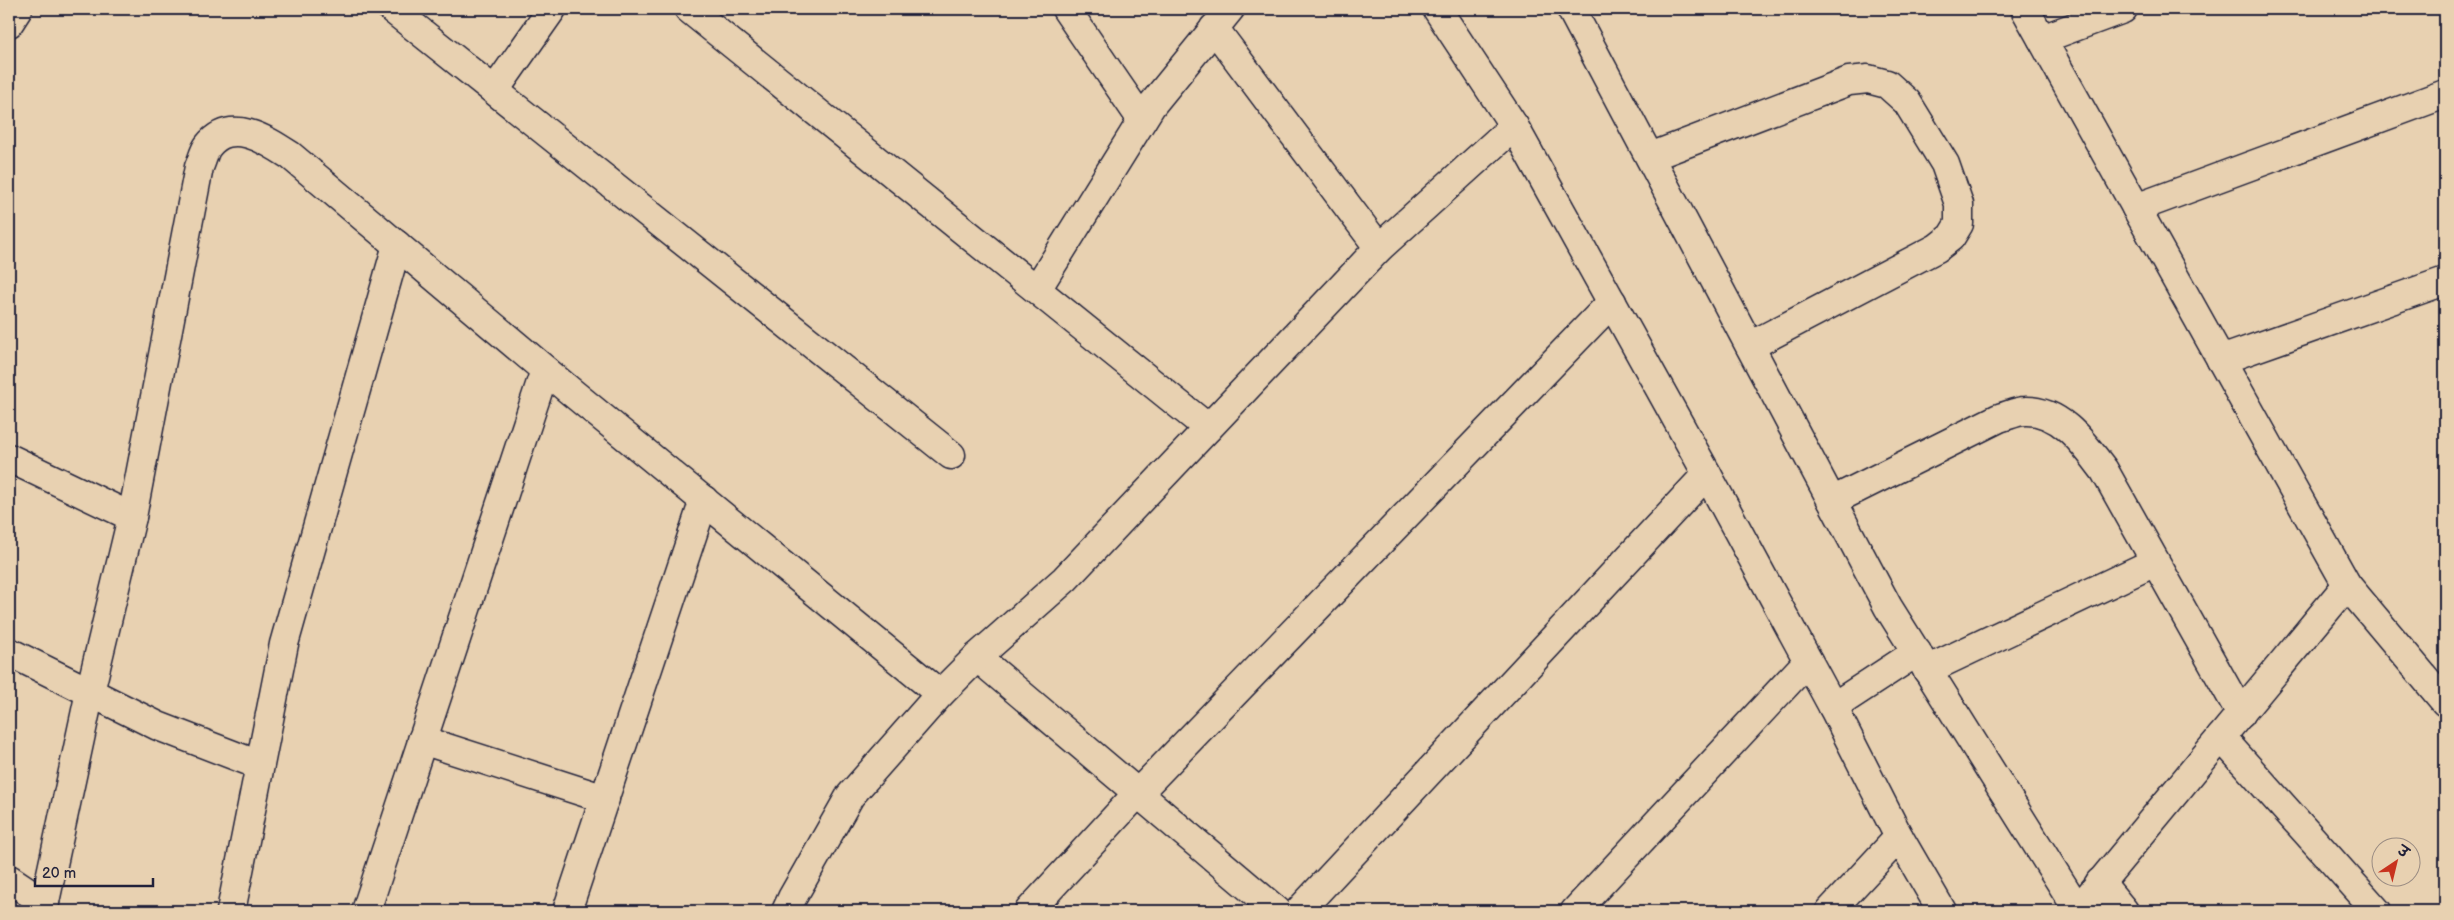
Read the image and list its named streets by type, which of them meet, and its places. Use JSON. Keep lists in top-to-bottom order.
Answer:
{
  "scale_bar": "20 m",
  "north": "top right"
}
